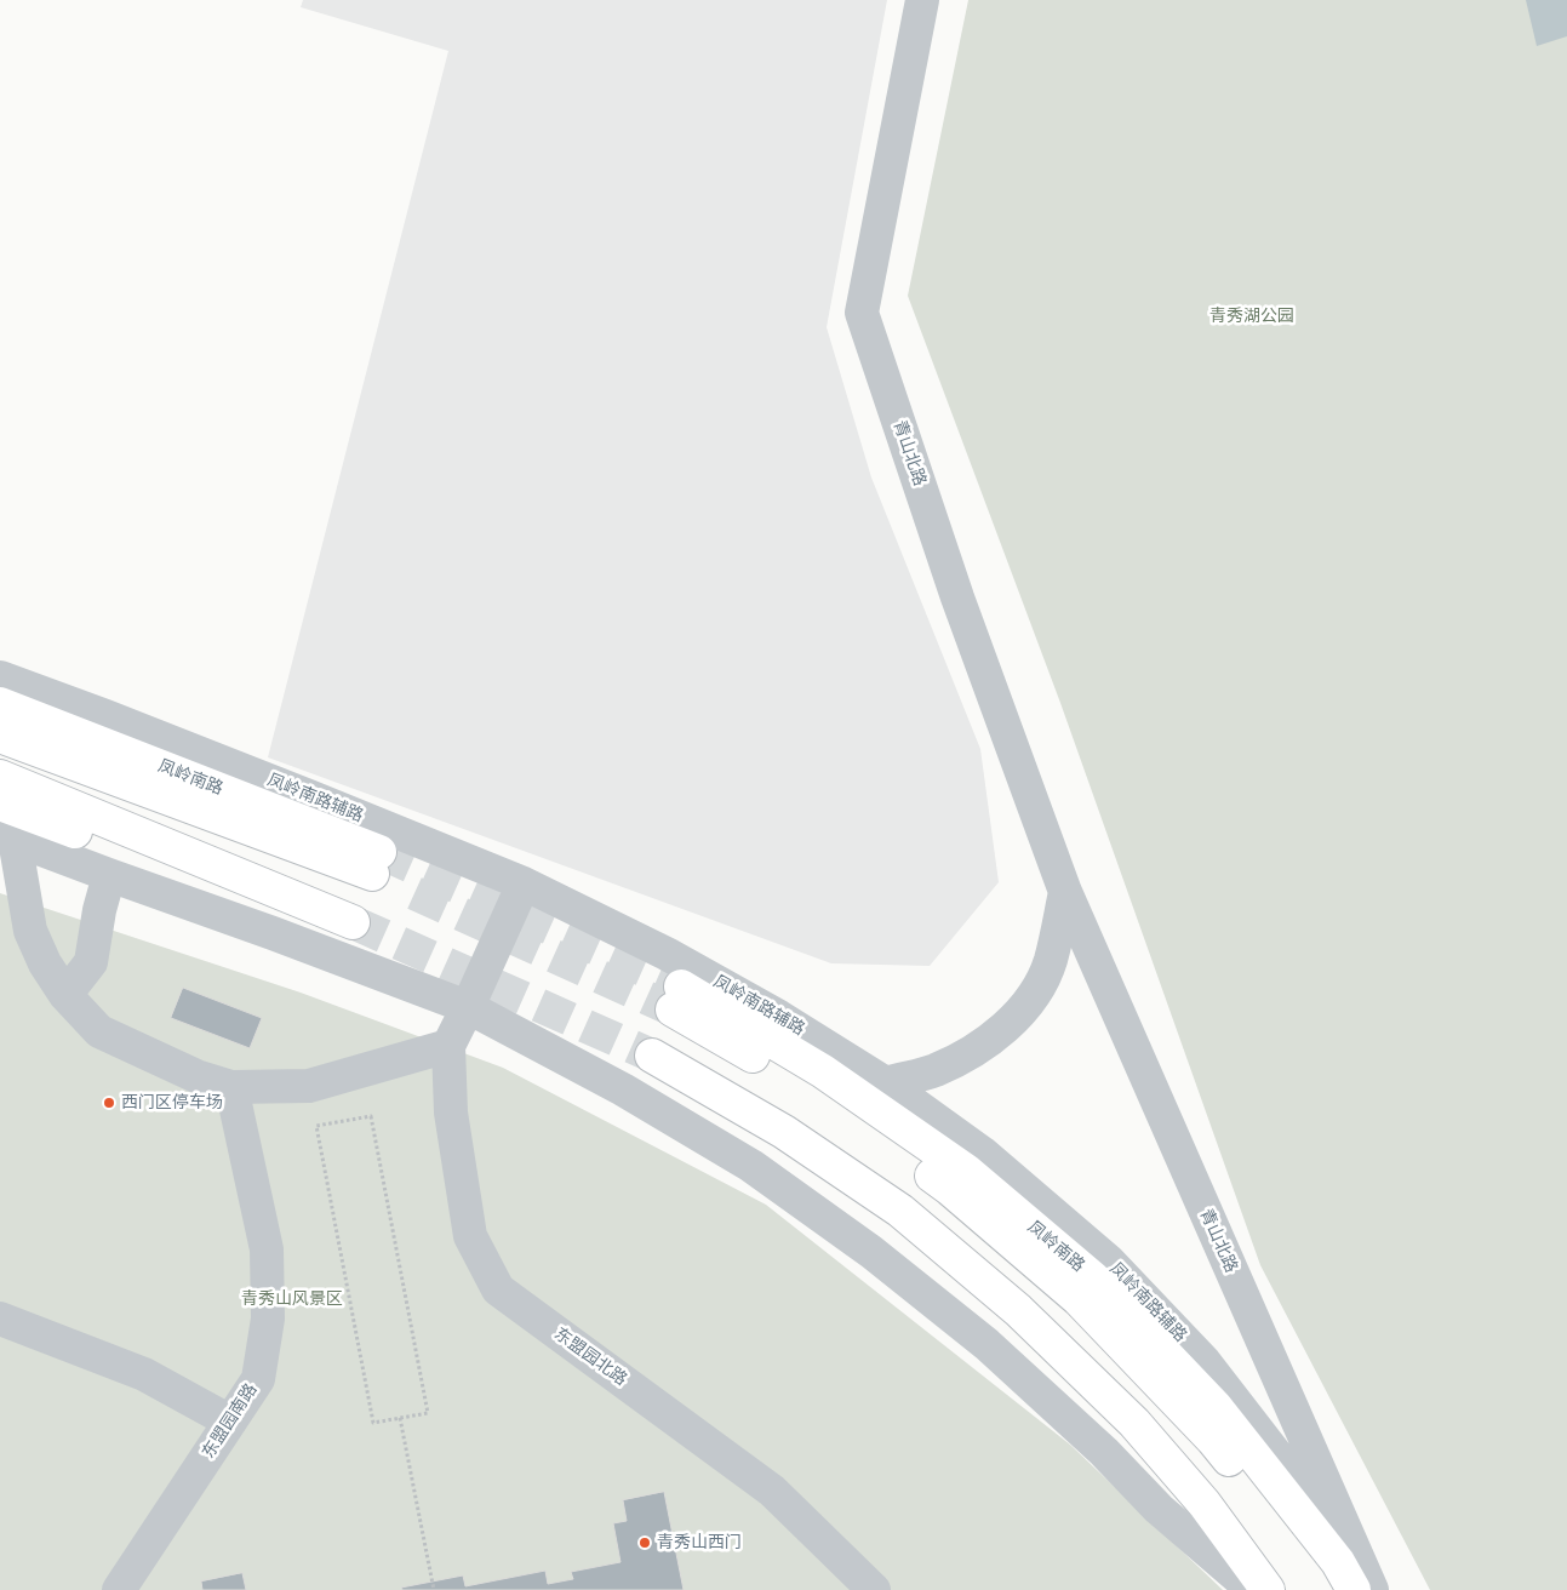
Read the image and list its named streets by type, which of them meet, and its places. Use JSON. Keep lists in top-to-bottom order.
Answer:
{
  "streets": {
    "main road": ["凤岭南路"],
    "street": [
      "青山北路",
      "凤岭南路辅路",
      "东盟园北路",
      "东盟园南路"
    ]
  },
  "crossings": [
    ["青山北路", "凤岭南路"],
    ["青山北路", "凤岭南路辅路"],
    ["凤岭南路", "凤岭南路辅路"]
  ],
  "parks": ["青秀湖公园", "青秀山风景区"],
  "places": ["西门区停车场", "青秀山西门"]
}
